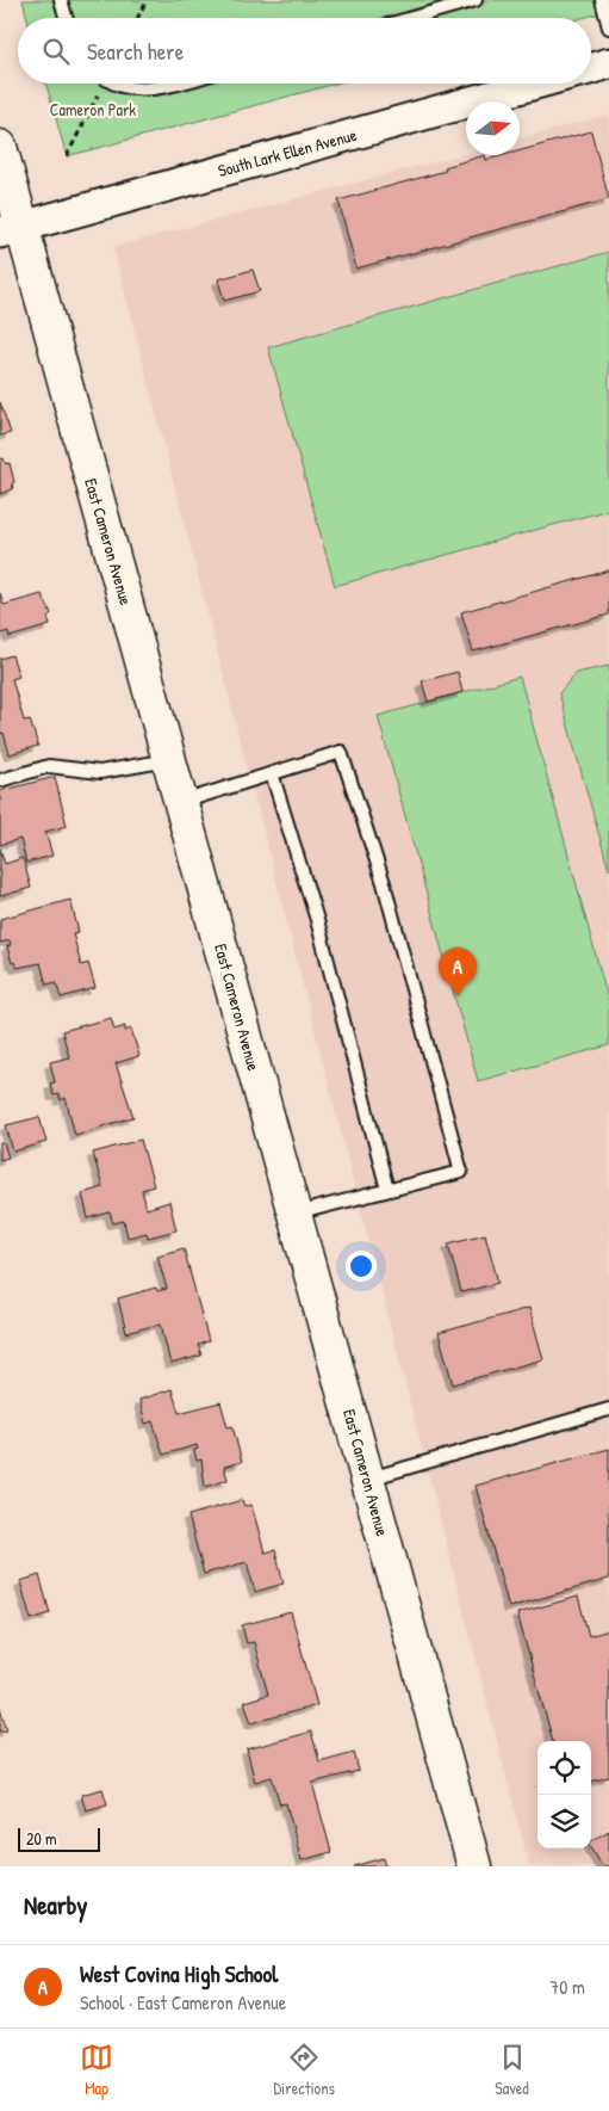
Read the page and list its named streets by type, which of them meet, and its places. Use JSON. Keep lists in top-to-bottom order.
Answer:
{
  "streets": {
    "main road": ["East Cameron Avenue"],
    "street": ["South Lark Ellen Avenue"]
  },
  "crossings": [
    ["South Lark Ellen Avenue", "East Cameron Avenue"]
  ],
  "parks": ["Cameron Park"],
  "scale_bar": "20 m",
  "north": "right",
  "page": {
    "search": "Search here",
    "pins": "A",
    "scale": "20 m",
    "heading": "Nearby",
    "list": [
      {
        "mark": "A",
        "name": "West Covina High School",
        "note": "School · East Cameron Avenue",
        "value": "70 m"
      }
    ],
    "nav": ["Map", "Directions", "Saved"]
  }
}
